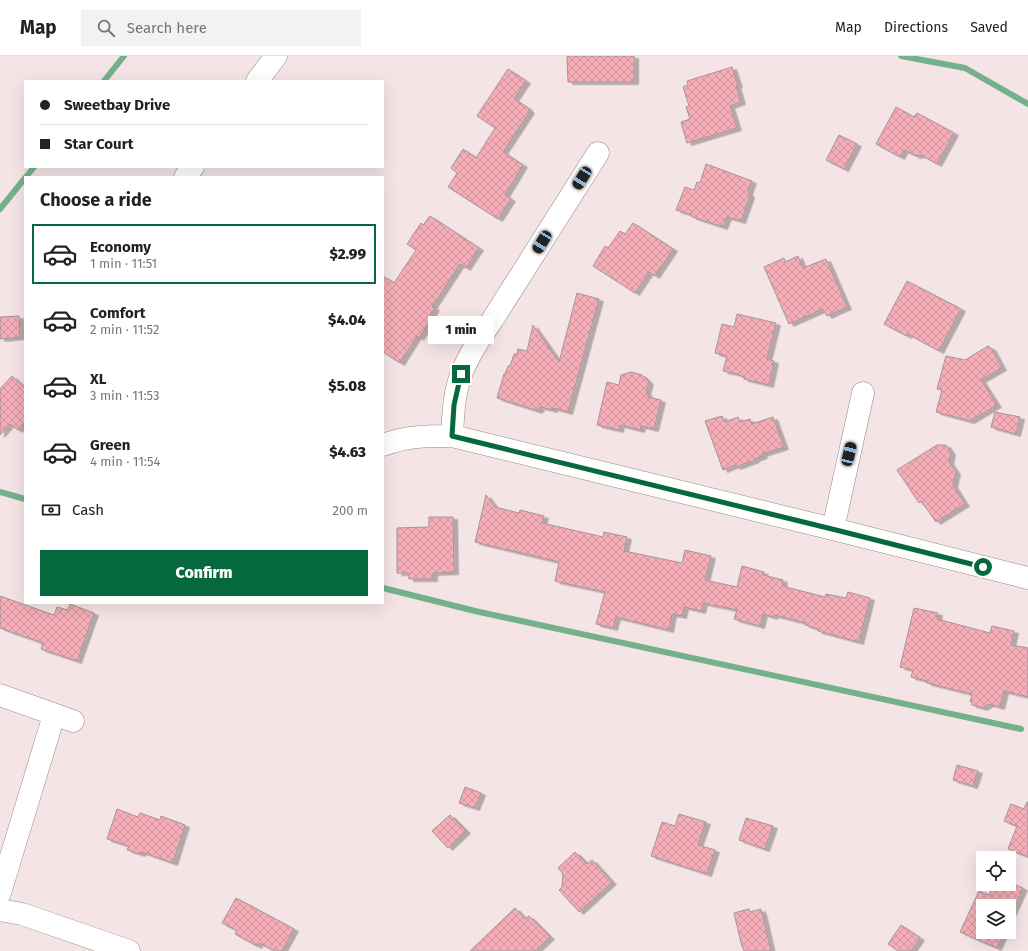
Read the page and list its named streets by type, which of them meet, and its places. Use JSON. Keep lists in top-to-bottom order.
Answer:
{
  "page": {
    "header": "Map",
    "search": "Search here",
    "nav": ["Map", "Directions", "Saved"],
    "banner": ["Sweetbay Drive", "Star Court"],
    "heading": "Choose a ride",
    "list": [
      {
        "name": "Economy",
        "note": "1 min · 11:51",
        "value": "$2.99"
      },
      {
        "name": "Comfort",
        "note": "2 min · 11:52",
        "value": "$4.04"
      },
      {
        "name": "XL",
        "note": "3 min · 11:53",
        "value": "$5.08"
      },
      {
        "name": "Green",
        "note": "4 min · 11:54",
        "value": "$4.63"
      }
    ],
    "bubble": "1 min",
    "pay": ["Cash", "200 m"],
    "buttons": "Confirm"
  }
}
